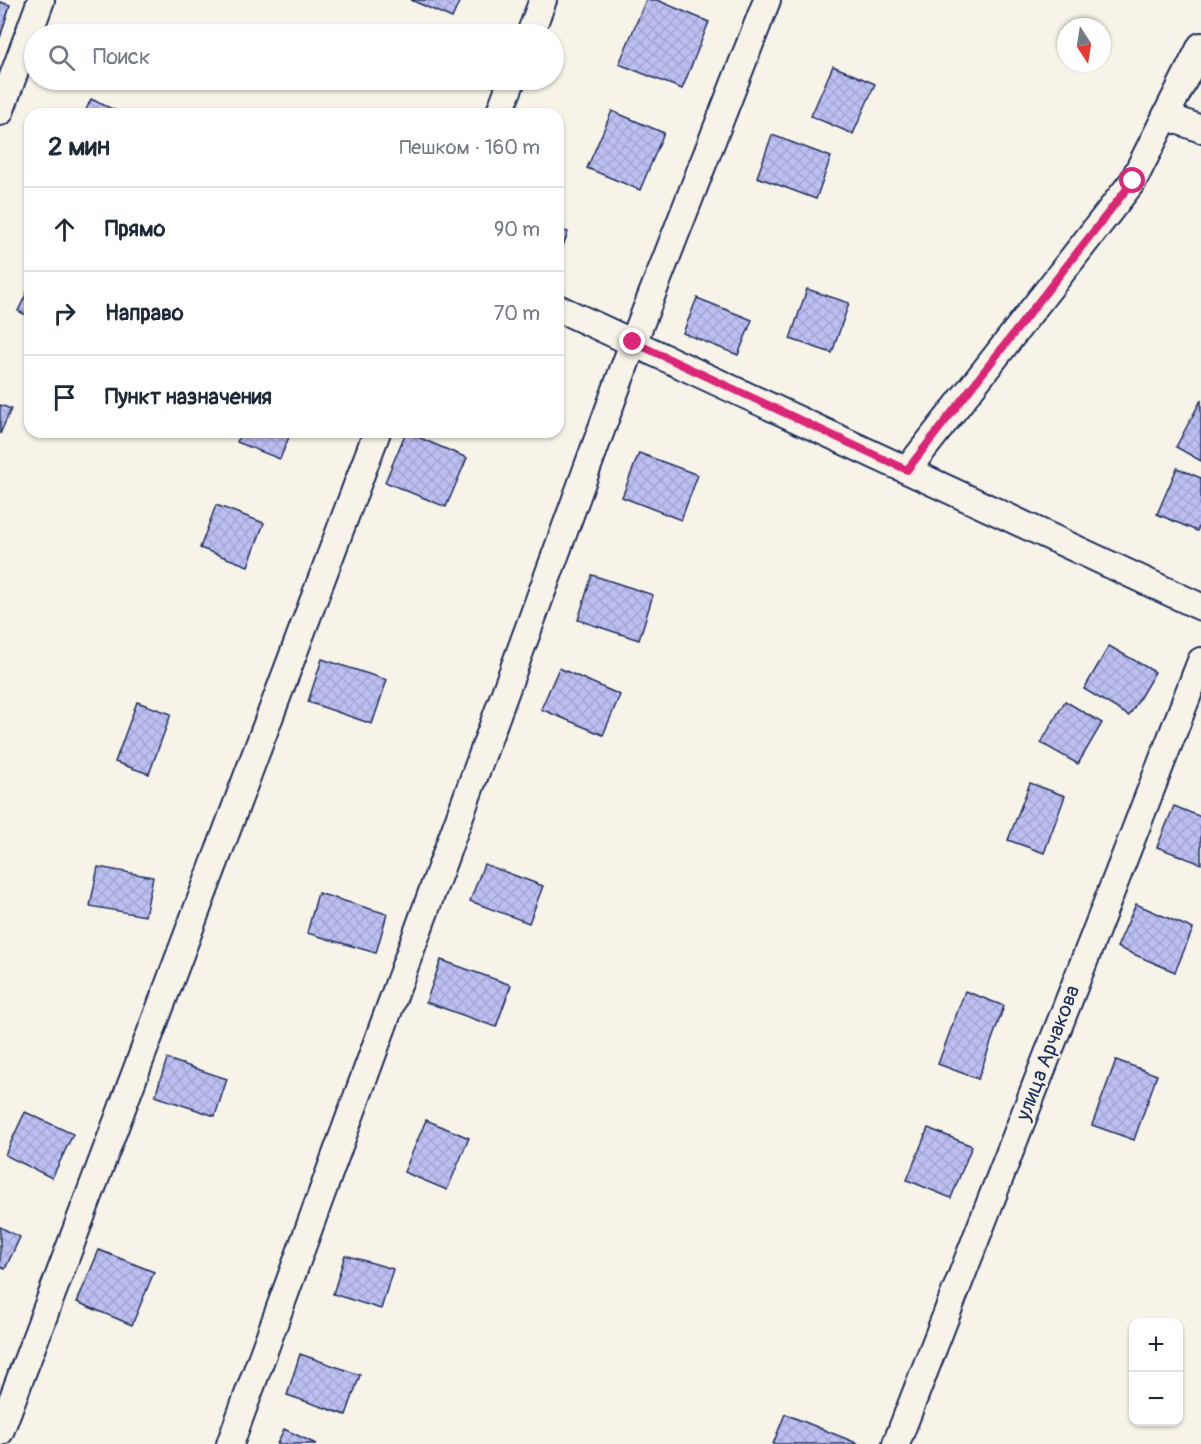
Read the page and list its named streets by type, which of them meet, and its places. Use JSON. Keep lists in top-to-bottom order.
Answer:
{
  "streets": {
    "street": ["улица Арчакова"]
  },
  "north": "bottom",
  "page": {
    "search": "Поиск",
    "heading": ["2 мин", "Пешком · 160 m"],
    "list": [
      ["Прямо", "90 m"],
      ["Направо", "70 m"],
      "Пункт назначения"
    ],
    "map_buttons": ["+", "−"]
  }
}
